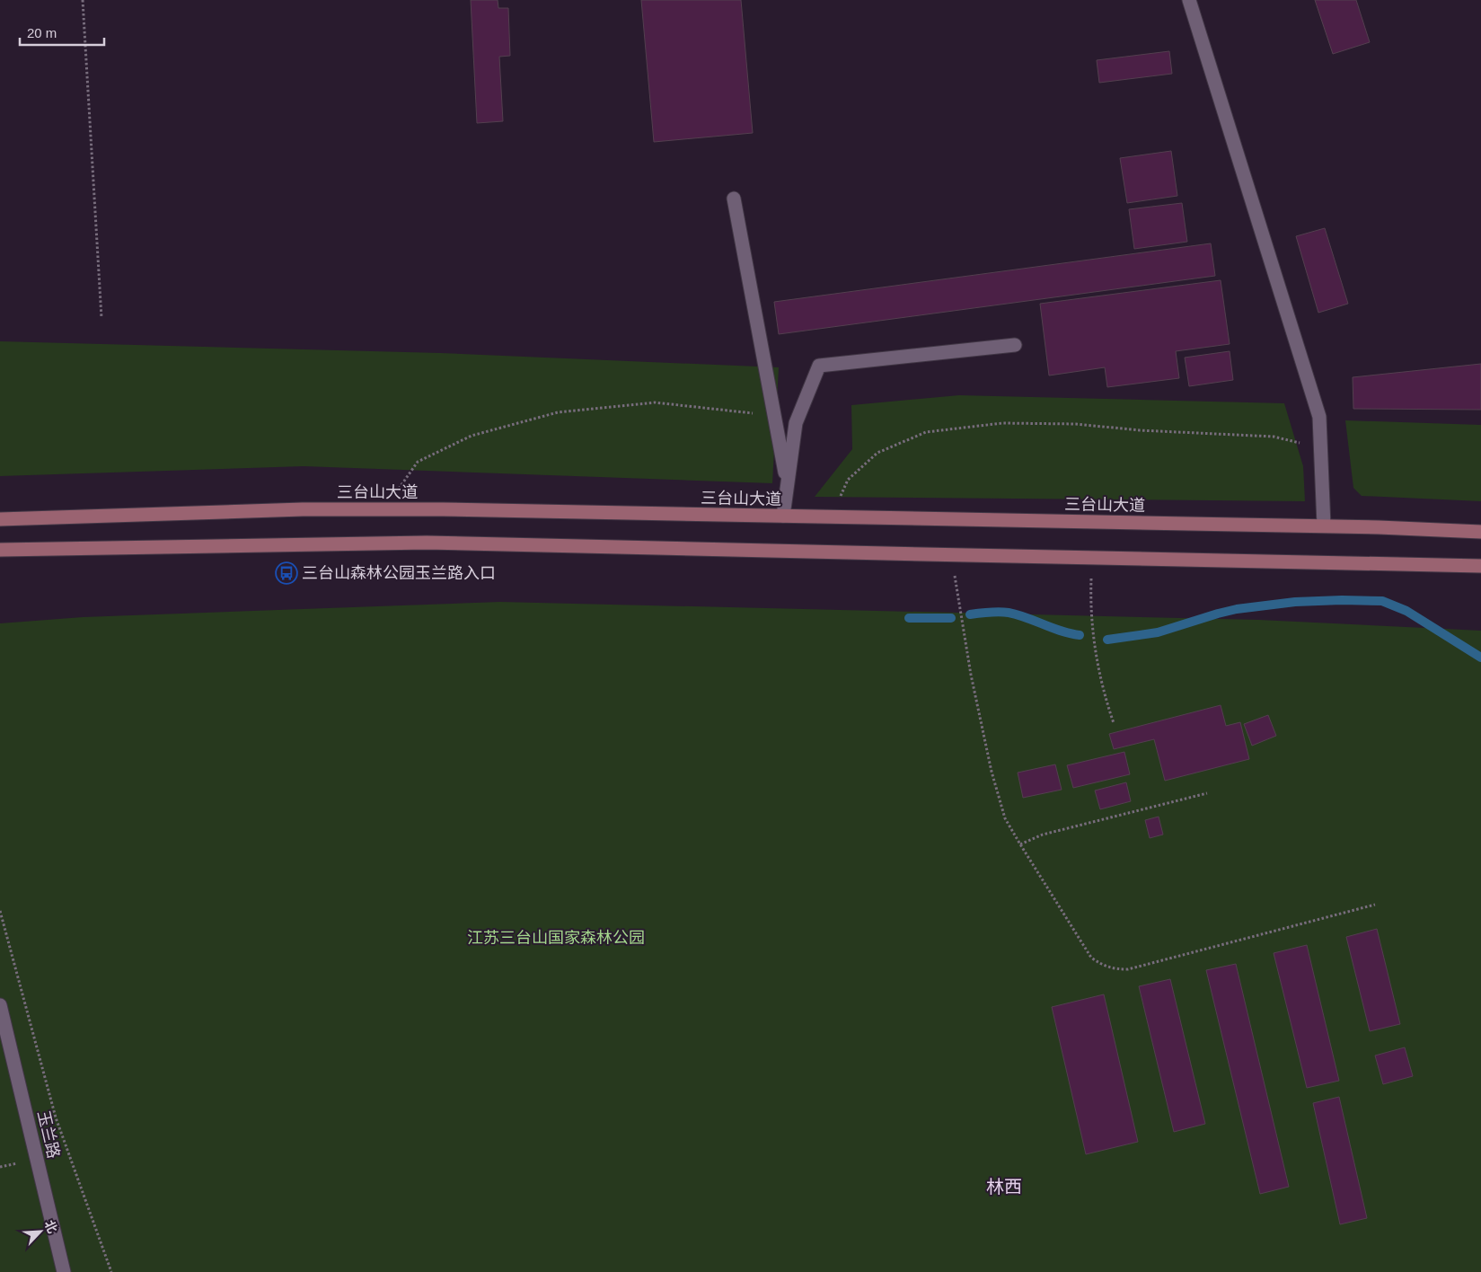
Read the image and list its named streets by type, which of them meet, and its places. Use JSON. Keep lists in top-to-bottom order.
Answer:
{
  "streets": {
    "main road": ["三台山大道"],
    "street": ["玉兰路"]
  },
  "districts": ["林西"],
  "parks": ["江苏三台山国家森林公园"],
  "places": {
    "bus stop": ["三台山森林公园玉兰路入口"]
  },
  "scale_bar": "20 m",
  "north": "top right"
}
